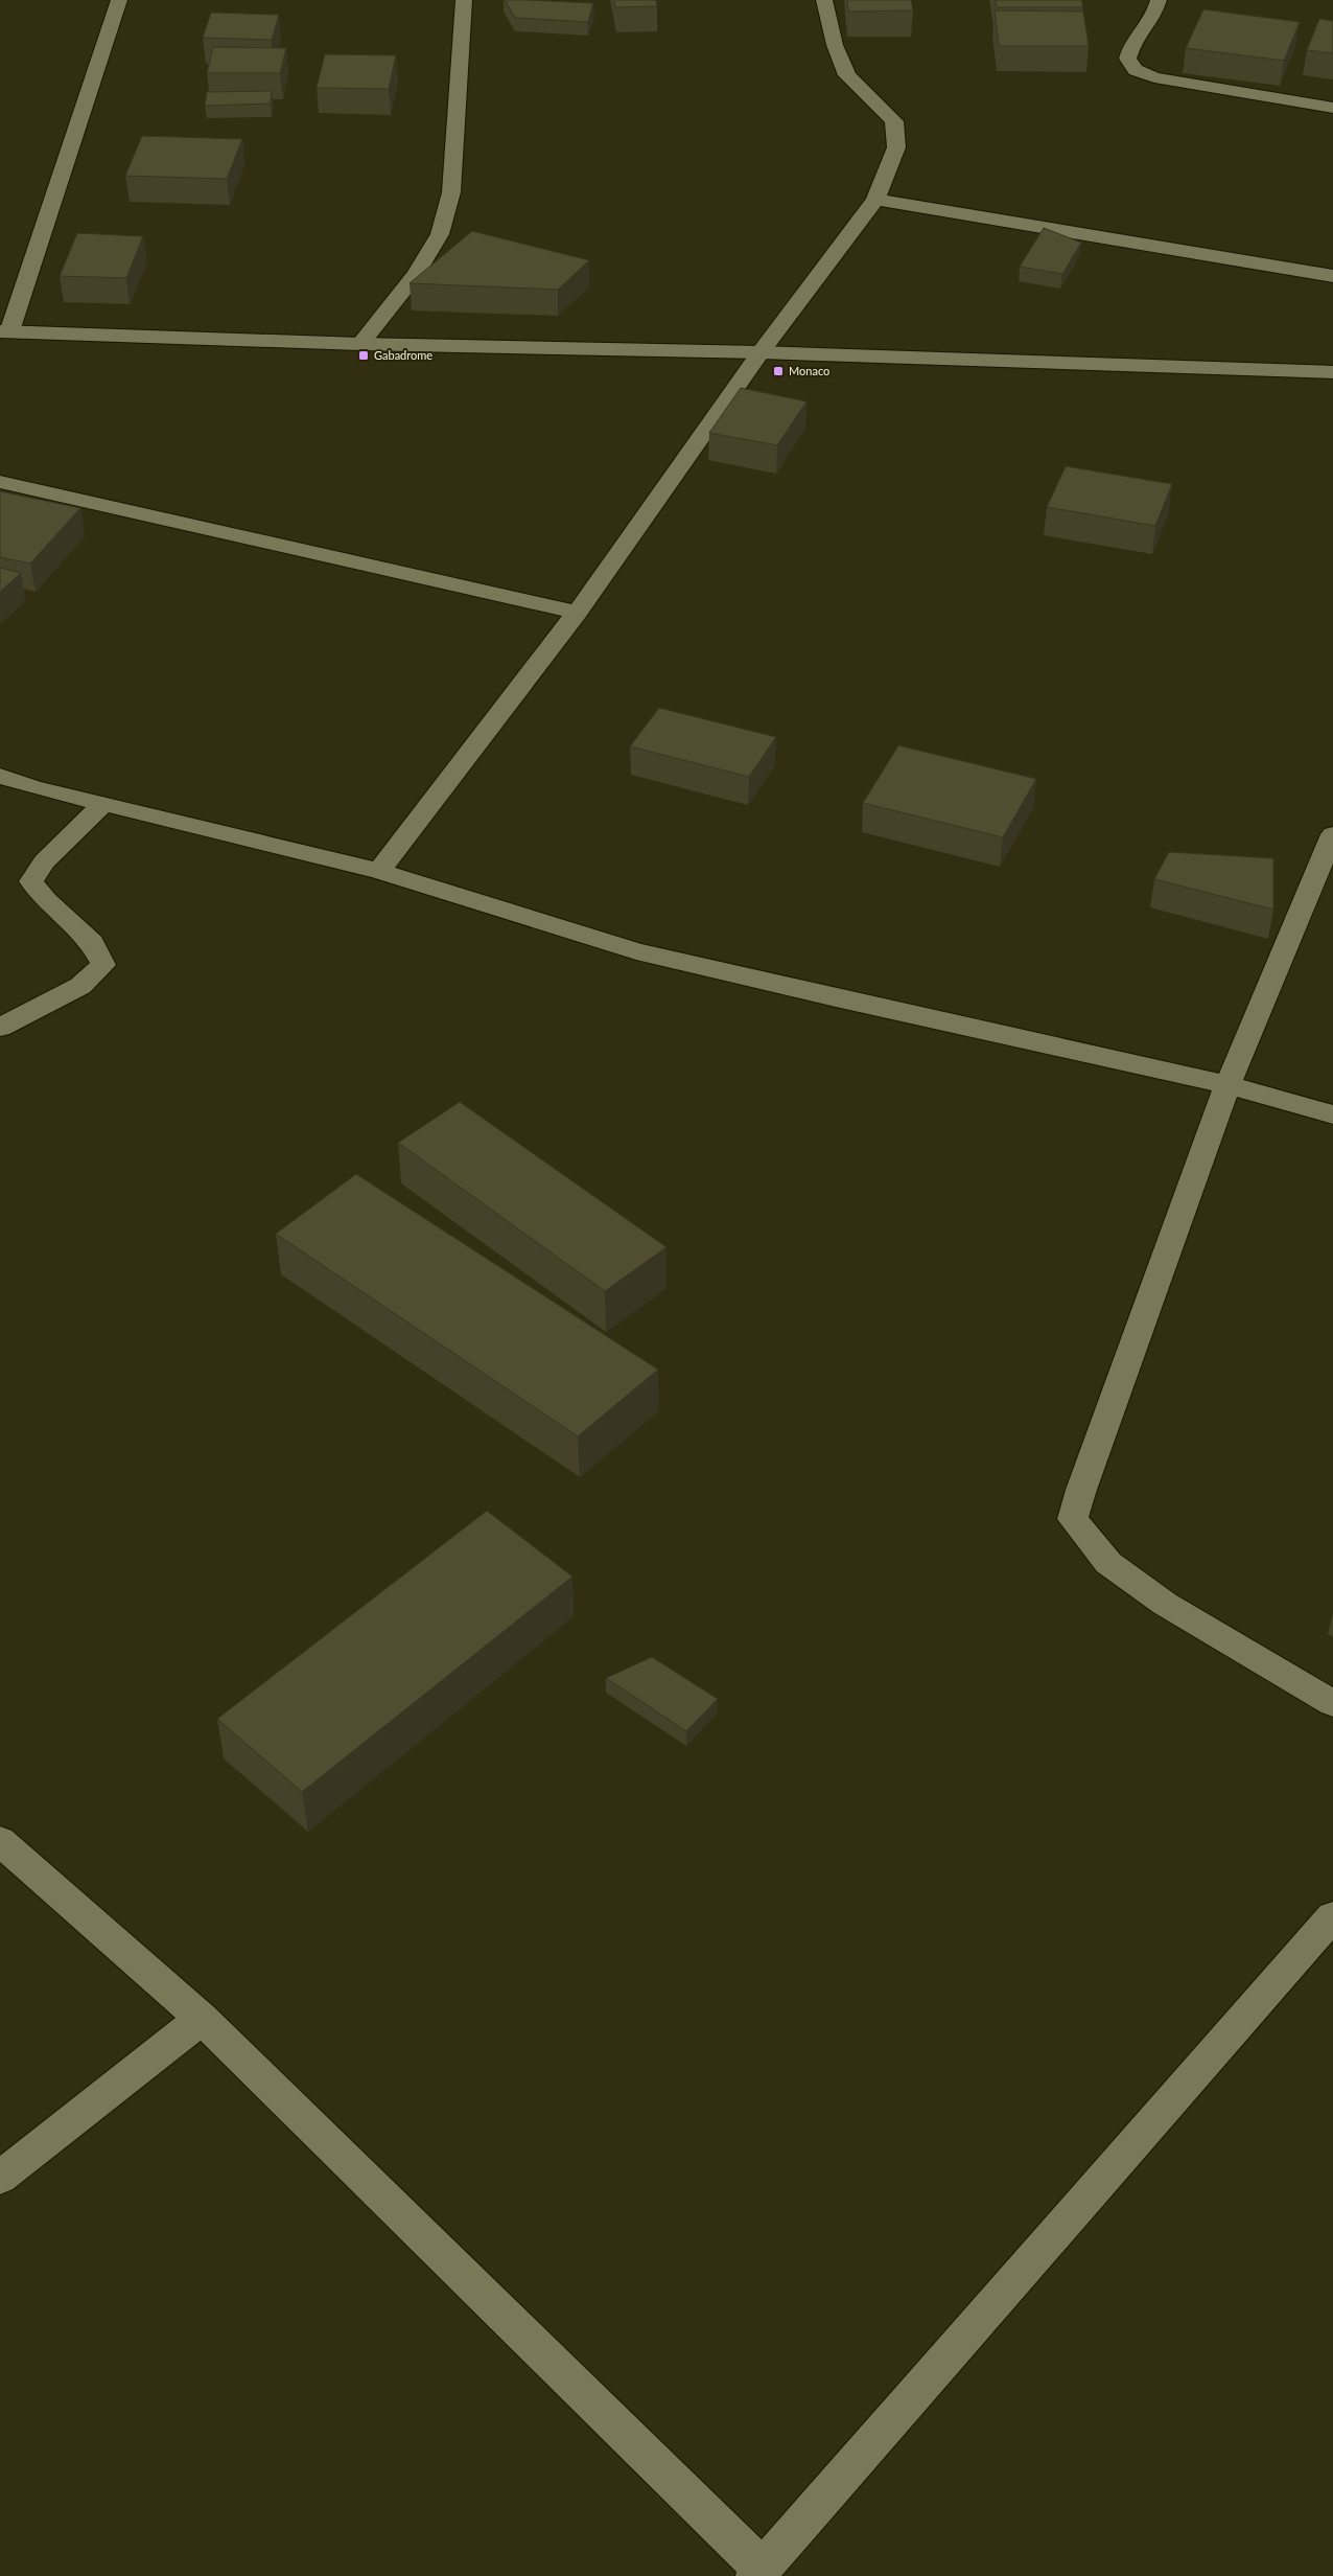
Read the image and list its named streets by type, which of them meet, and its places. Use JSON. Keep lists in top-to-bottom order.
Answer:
{
  "places": {
    "transit": ["Gabadrome", "Monaco"]
  }
}
